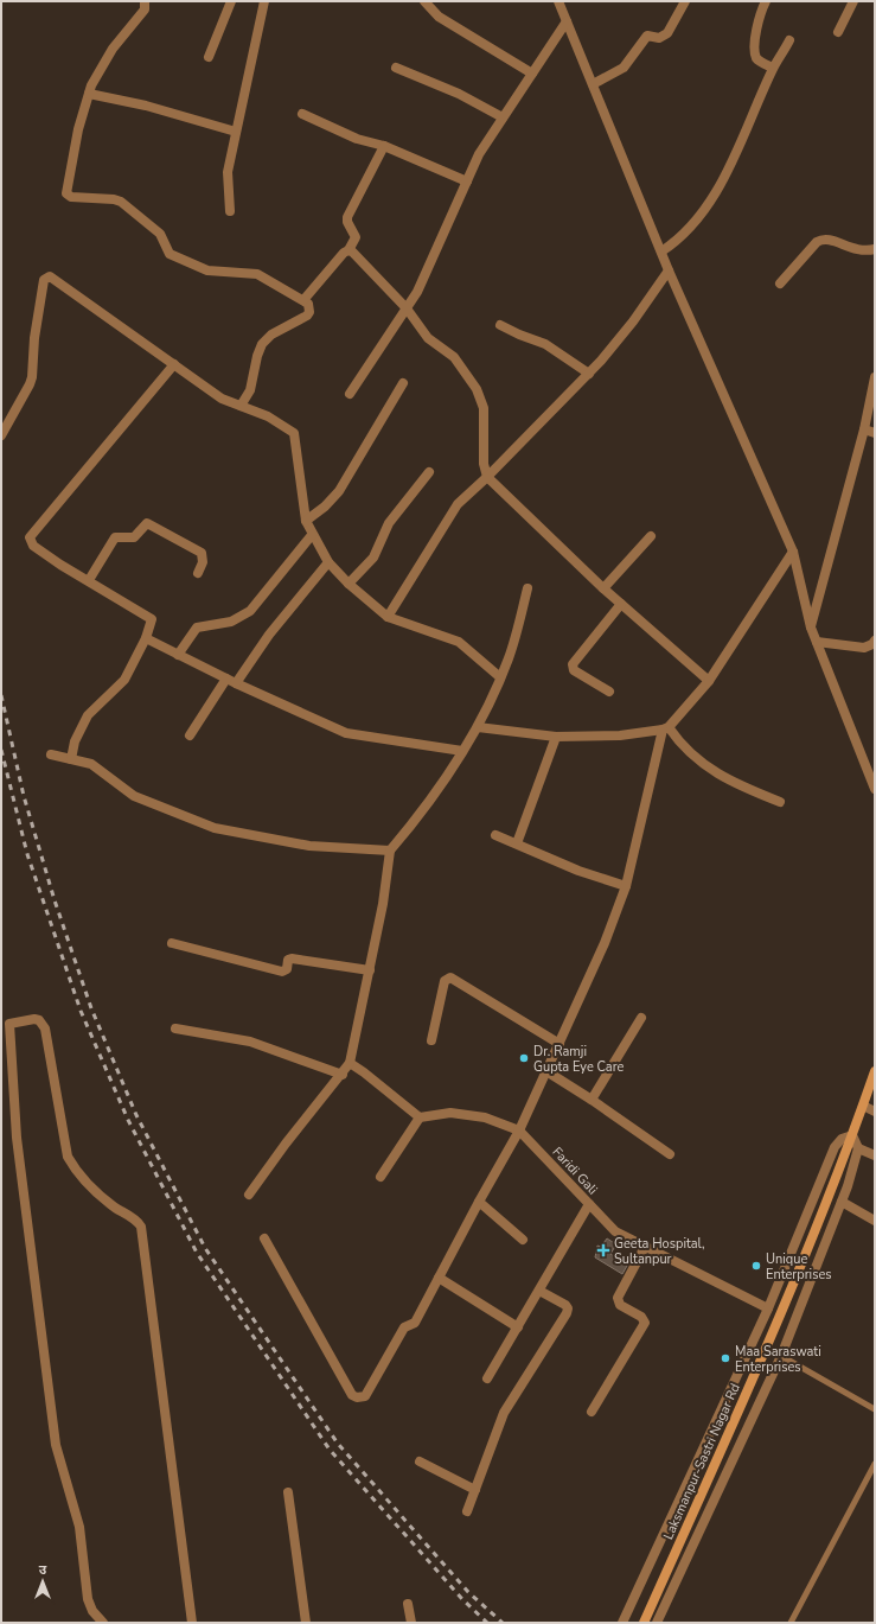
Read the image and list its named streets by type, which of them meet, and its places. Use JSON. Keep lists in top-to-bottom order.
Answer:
{
  "streets": {
    "street": ["Faridi Gali", "Laksmanpur-Sastri Nagar Rd"]
  },
  "places": {
    "other": ["Dr. Ramji Gupta Eye Care", "Unique Enterprises", "Maa Saraswati Enterprises"],
    "health": ["Geeta Hospital, Sultanpur"]
  },
  "north": "top"
}
